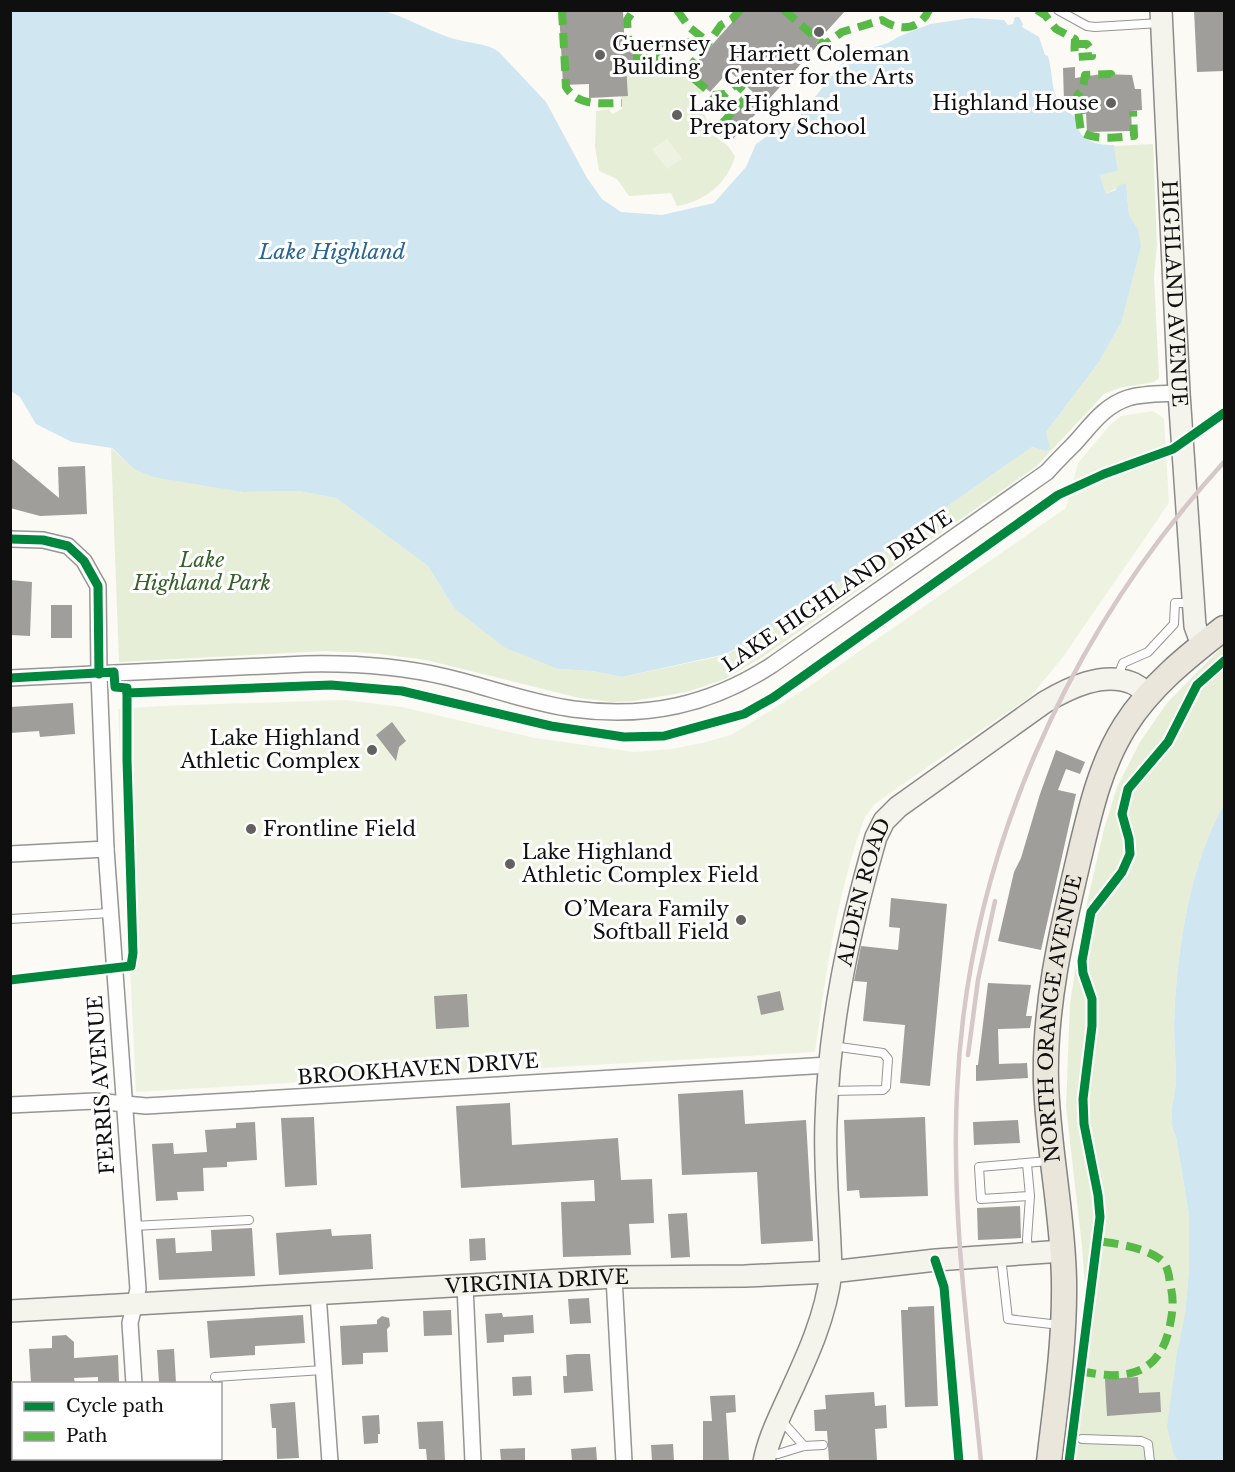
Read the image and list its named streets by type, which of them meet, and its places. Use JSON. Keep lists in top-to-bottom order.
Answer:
{
  "streets": {
    "main road": ["NORTH ORANGE AVENUE"],
    "street": [
      "HIGHLAND AVENUE",
      "LAKE HIGHLAND DRIVE",
      "ALDEN ROAD",
      "BROOKHAVEN DRIVE",
      "FERRIS AVENUE",
      "VIRGINIA DRIVE"
    ]
  },
  "crossings": [
    ["HIGHLAND AVENUE", "LAKE HIGHLAND DRIVE"],
    ["HIGHLAND AVENUE", "NORTH ORANGE AVENUE"],
    ["LAKE HIGHLAND DRIVE", "FERRIS AVENUE"],
    ["ALDEN ROAD", "NORTH ORANGE AVENUE"],
    ["ALDEN ROAD", "BROOKHAVEN DRIVE"],
    ["ALDEN ROAD", "VIRGINIA DRIVE"],
    ["NORTH ORANGE AVENUE", "VIRGINIA DRIVE"],
    ["BROOKHAVEN DRIVE", "FERRIS AVENUE"],
    ["FERRIS AVENUE", "VIRGINIA DRIVE"]
  ],
  "water": ["Lake Highland"],
  "parks": ["Lake Highland Park"],
  "places": [
    "Harriett Coleman Center for the Arts",
    "Guernsey Building",
    "Highland House",
    "Lake Highland Prepatory School",
    "Lake Highland Athletic Complex",
    "Frontline Field",
    "Lake Highland Athletic Complex Field",
    "O’Meara Family Softball Field"
  ],
  "legend": ["Cycle path", "Path"]
}
